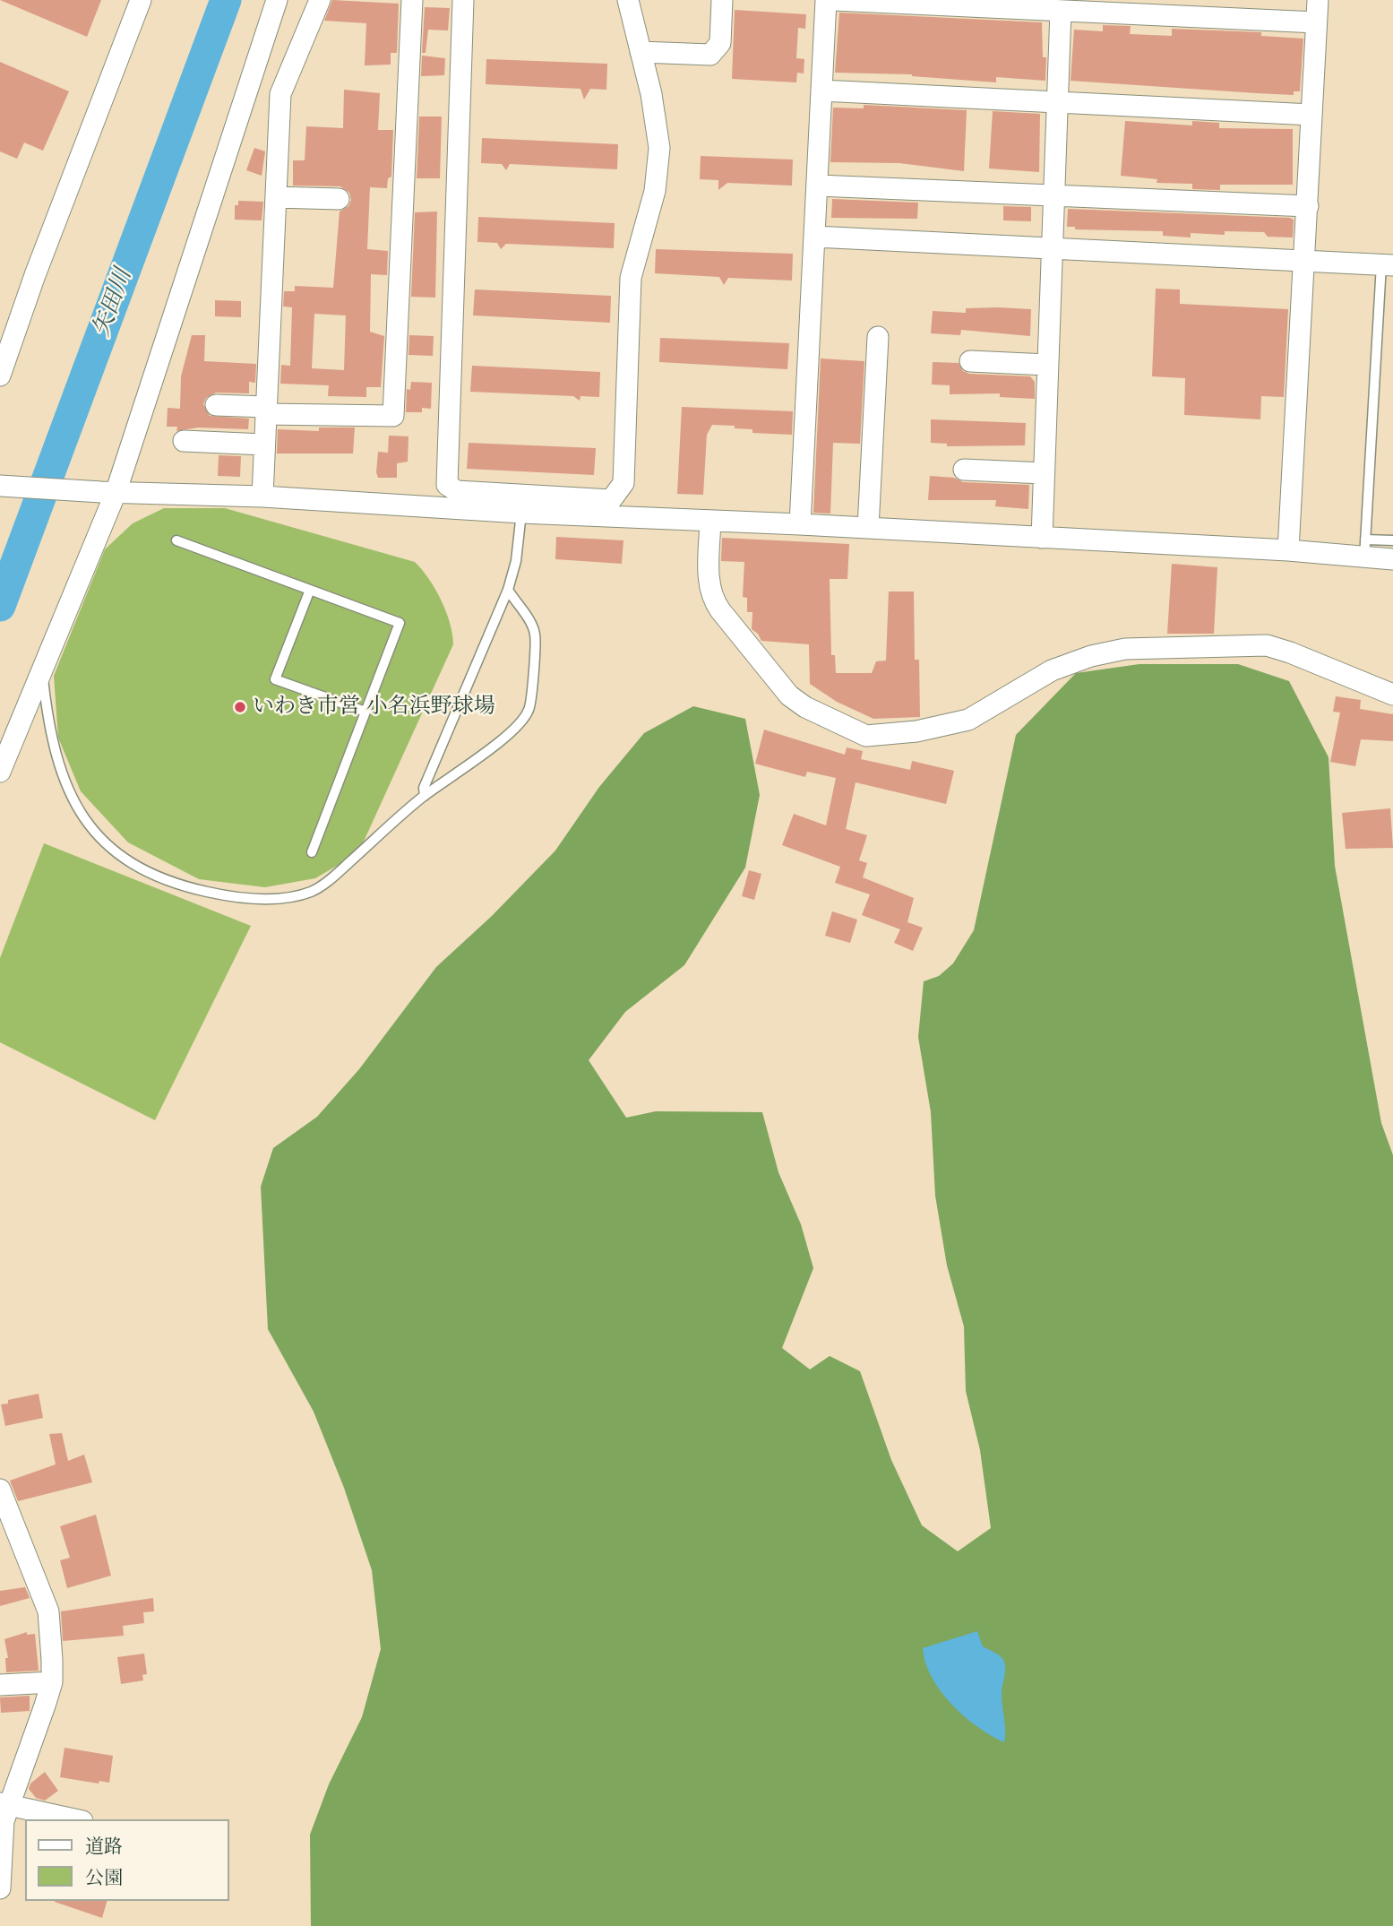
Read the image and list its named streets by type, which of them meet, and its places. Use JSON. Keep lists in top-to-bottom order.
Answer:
{
  "water": ["矢田川"],
  "places": ["いわき市営 小名浜野球場"],
  "legend": ["道路", "公園"]
}
